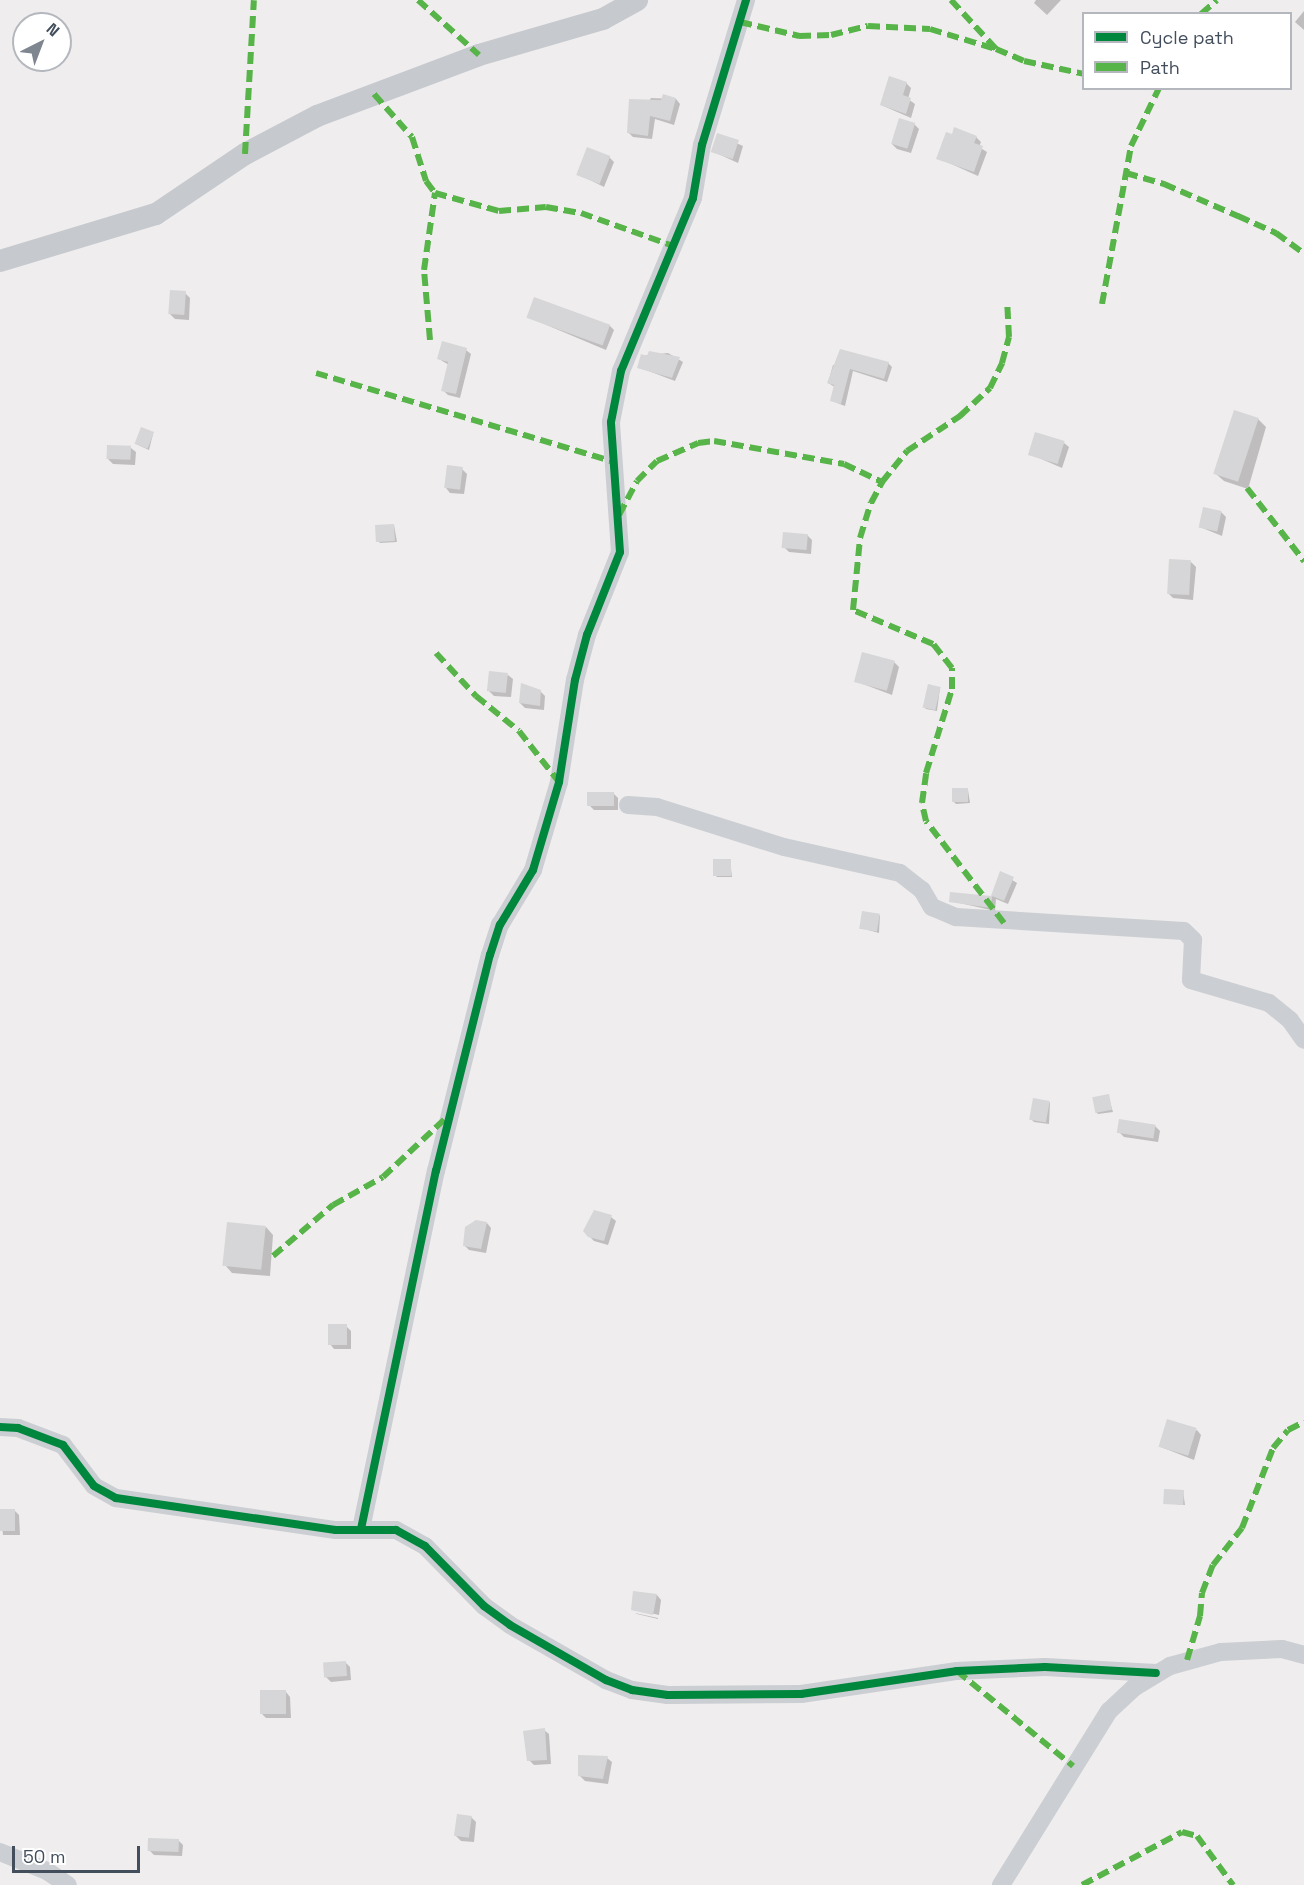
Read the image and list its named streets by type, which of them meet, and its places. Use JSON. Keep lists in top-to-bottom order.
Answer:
{
  "legend": ["Cycle path", "Path"],
  "scale_bar": "50 m",
  "north": "top right"
}
